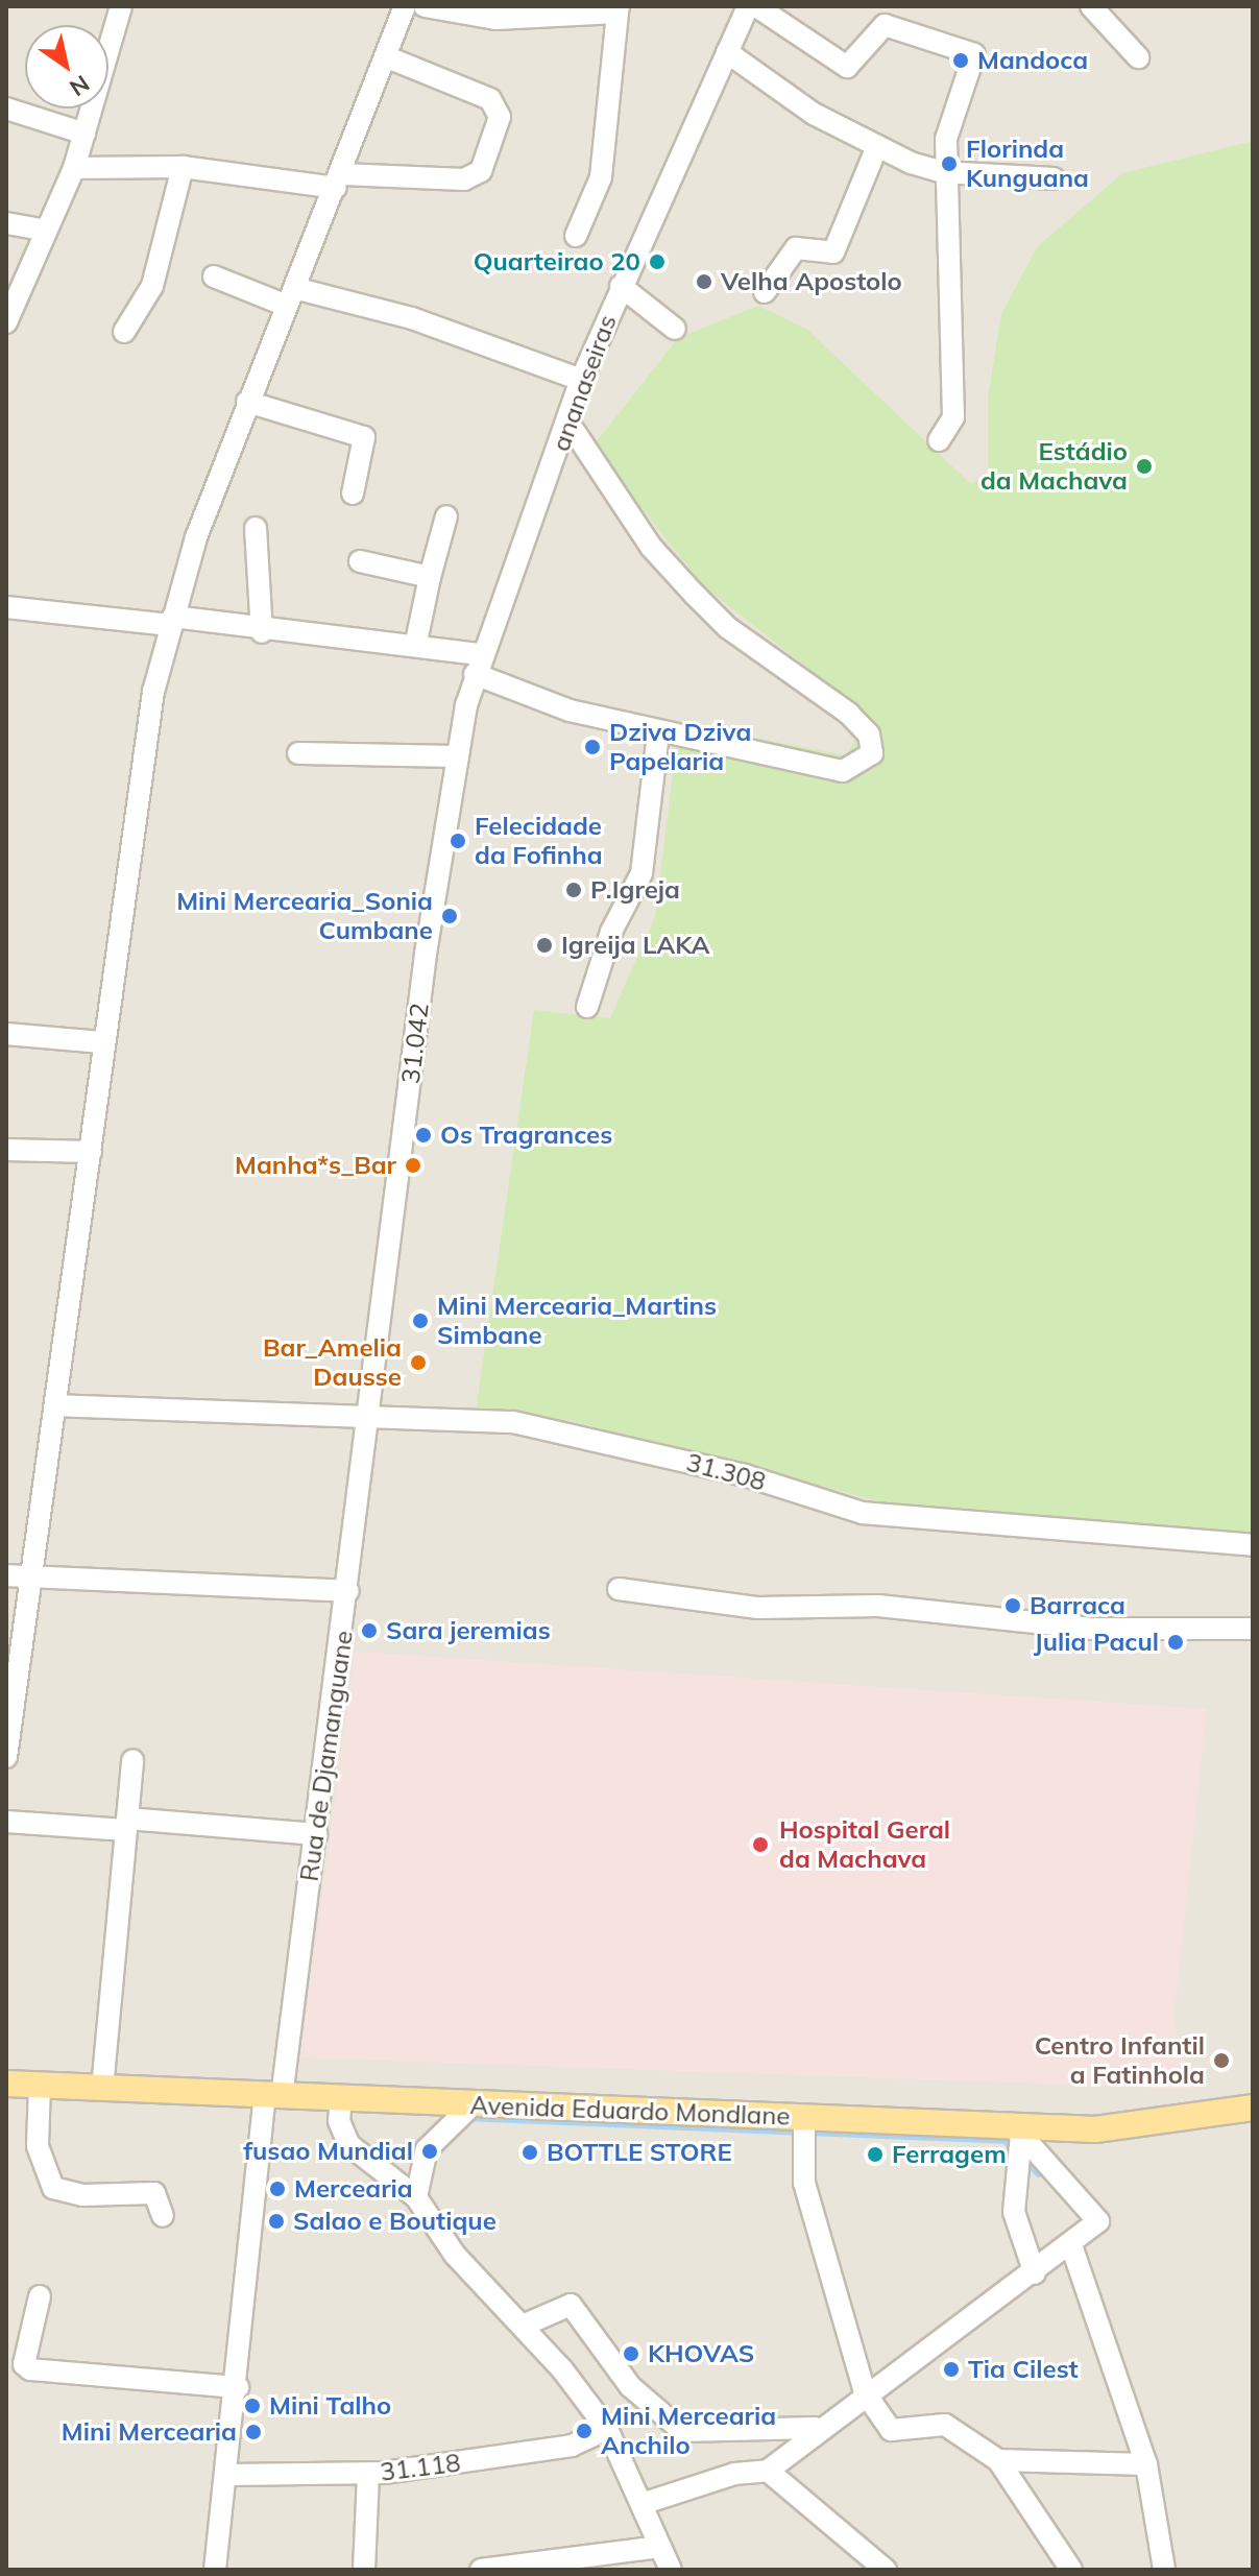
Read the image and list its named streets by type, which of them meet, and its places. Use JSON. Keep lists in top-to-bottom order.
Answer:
{
  "streets": {
    "main road": ["Avenida Eduardo Mondlane"],
    "street": [
      "ananaseiras",
      "31.042",
      "31.308",
      "Rua de Djamanguane",
      "31.118"
    ]
  },
  "crossings": [
    ["ananaseiras", "31.042"],
    ["31.042", "31.308"],
    ["31.042", "Rua de Djamanguane"],
    ["31.308", "Rua de Djamanguane"],
    ["Rua de Djamanguane", "Avenida Eduardo Mondlane"],
    ["Rua de Djamanguane", "31.118"]
  ],
  "places": [
    "Mandoca",
    "Florinda Kunguana",
    "Quarteirao 20",
    "Velha Apostolo",
    "Estádio da Machava",
    "Dziva Dziva Papelaria",
    "Felecidade da Fofinha",
    "P.Igreja",
    "Mini Mercearia_Sonia Cumbane",
    "Igreija LAKA",
    "Os Tragrances",
    "Manha*s_Bar",
    "Mini Mercearia_Martins Simbane",
    "Bar_Amelia Dausse",
    "Barraca",
    "Sara jeremias",
    "Julia Pacul",
    "Hospital Geral da Machava",
    "Centro Infantil a Fatinhola",
    "fusao Mundial",
    "BOTTLE STORE",
    "Ferragem",
    "Mercearia",
    "Salao e Boutique",
    "KHOVAS",
    "Tia Cilest",
    "Mini Talho",
    "Mini Mercearia Anchilo",
    "Mini Mercearia"
  ],
  "north": "bottom right"
}
